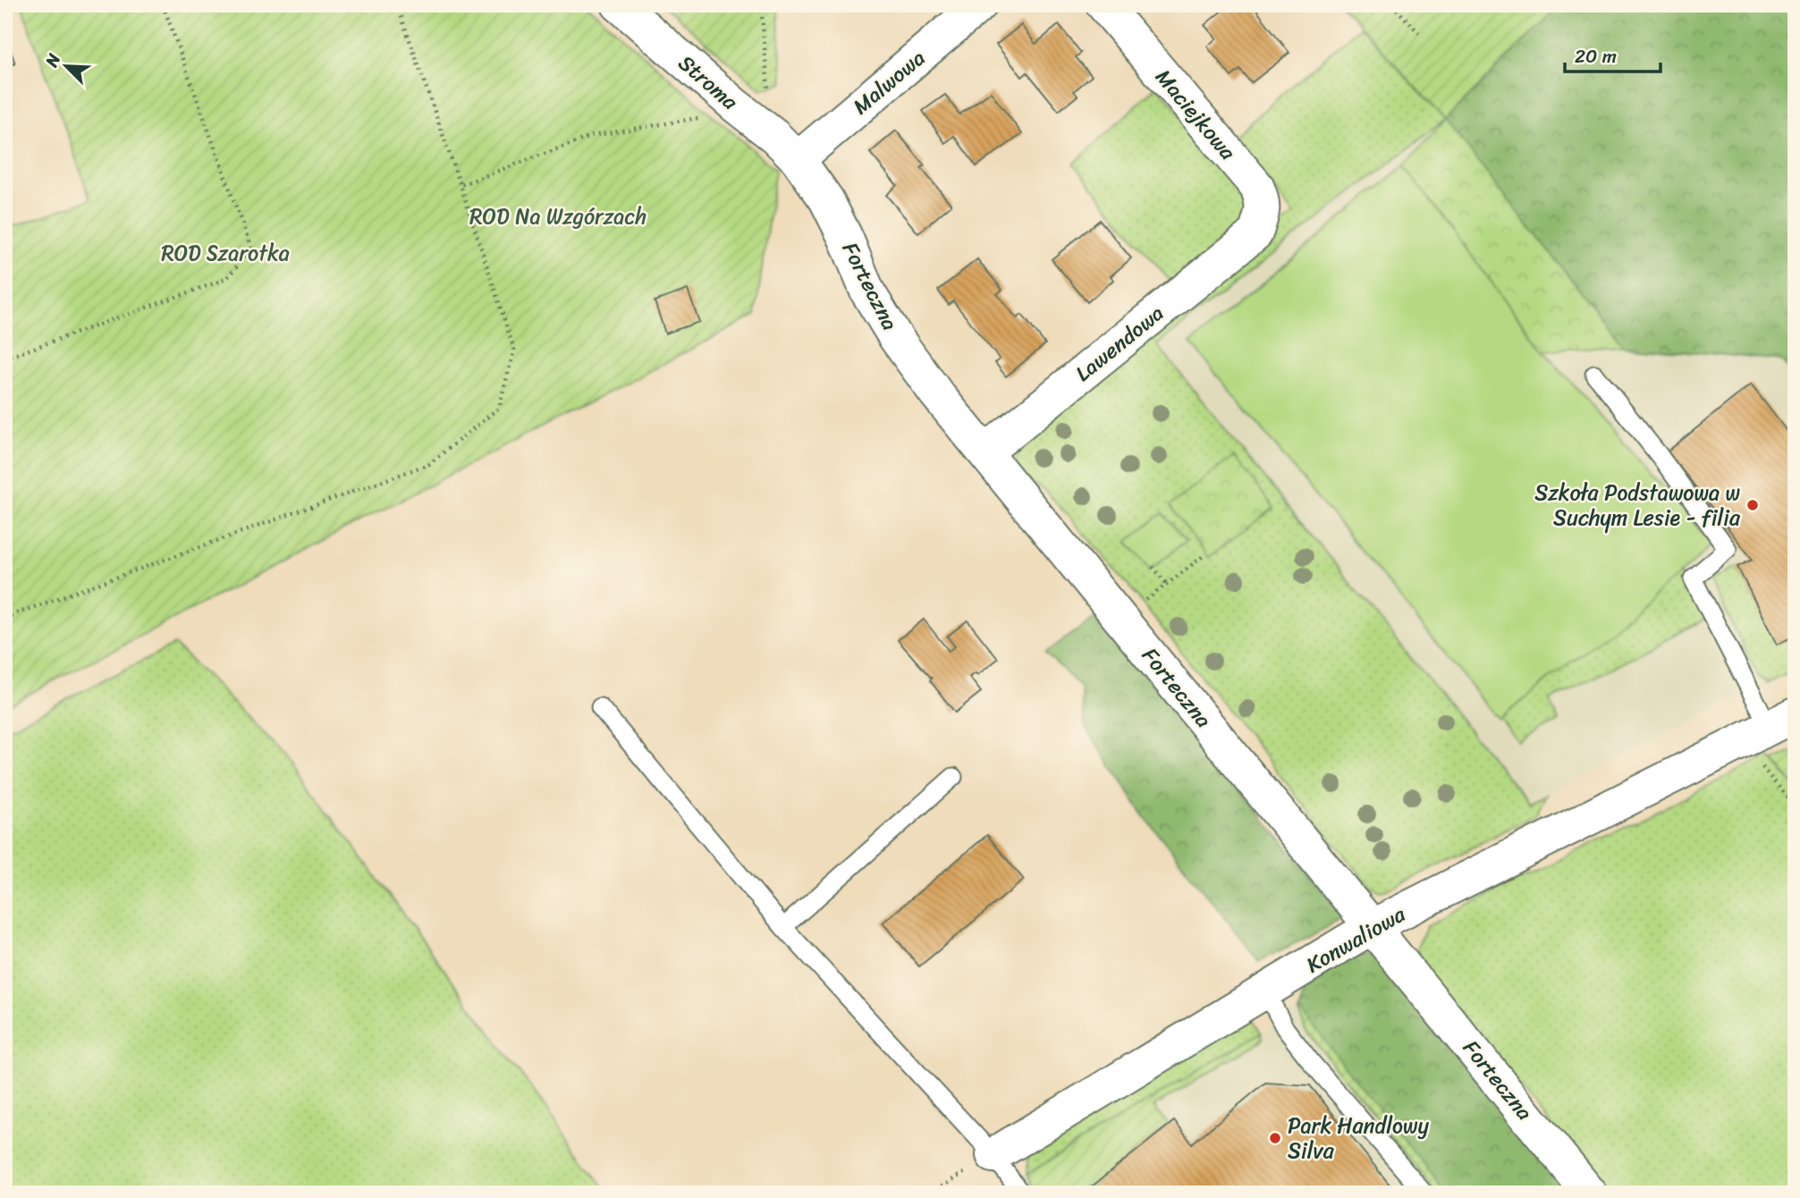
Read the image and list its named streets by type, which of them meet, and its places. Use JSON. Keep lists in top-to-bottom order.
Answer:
{
  "streets": {
    "street": [
      "Stroma",
      "Malwowa",
      "Maciejkowa",
      "Forteczna",
      "Lawendowa",
      "Konwaliowa"
    ]
  },
  "crossings": [
    ["Stroma", "Malwowa"],
    ["Stroma", "Forteczna"],
    ["Malwowa", "Forteczna"],
    ["Maciejkowa", "Lawendowa"],
    ["Forteczna", "Lawendowa"],
    ["Forteczna", "Konwaliowa"]
  ],
  "parks": ["ROD Na Wzgórzach", "ROD Szarotka"],
  "places": ["Szkoła Podstawowa w Suchym Lesie - filia", "Park Handlowy Silva"],
  "scale_bar": "20 m",
  "north": "top left"
}
